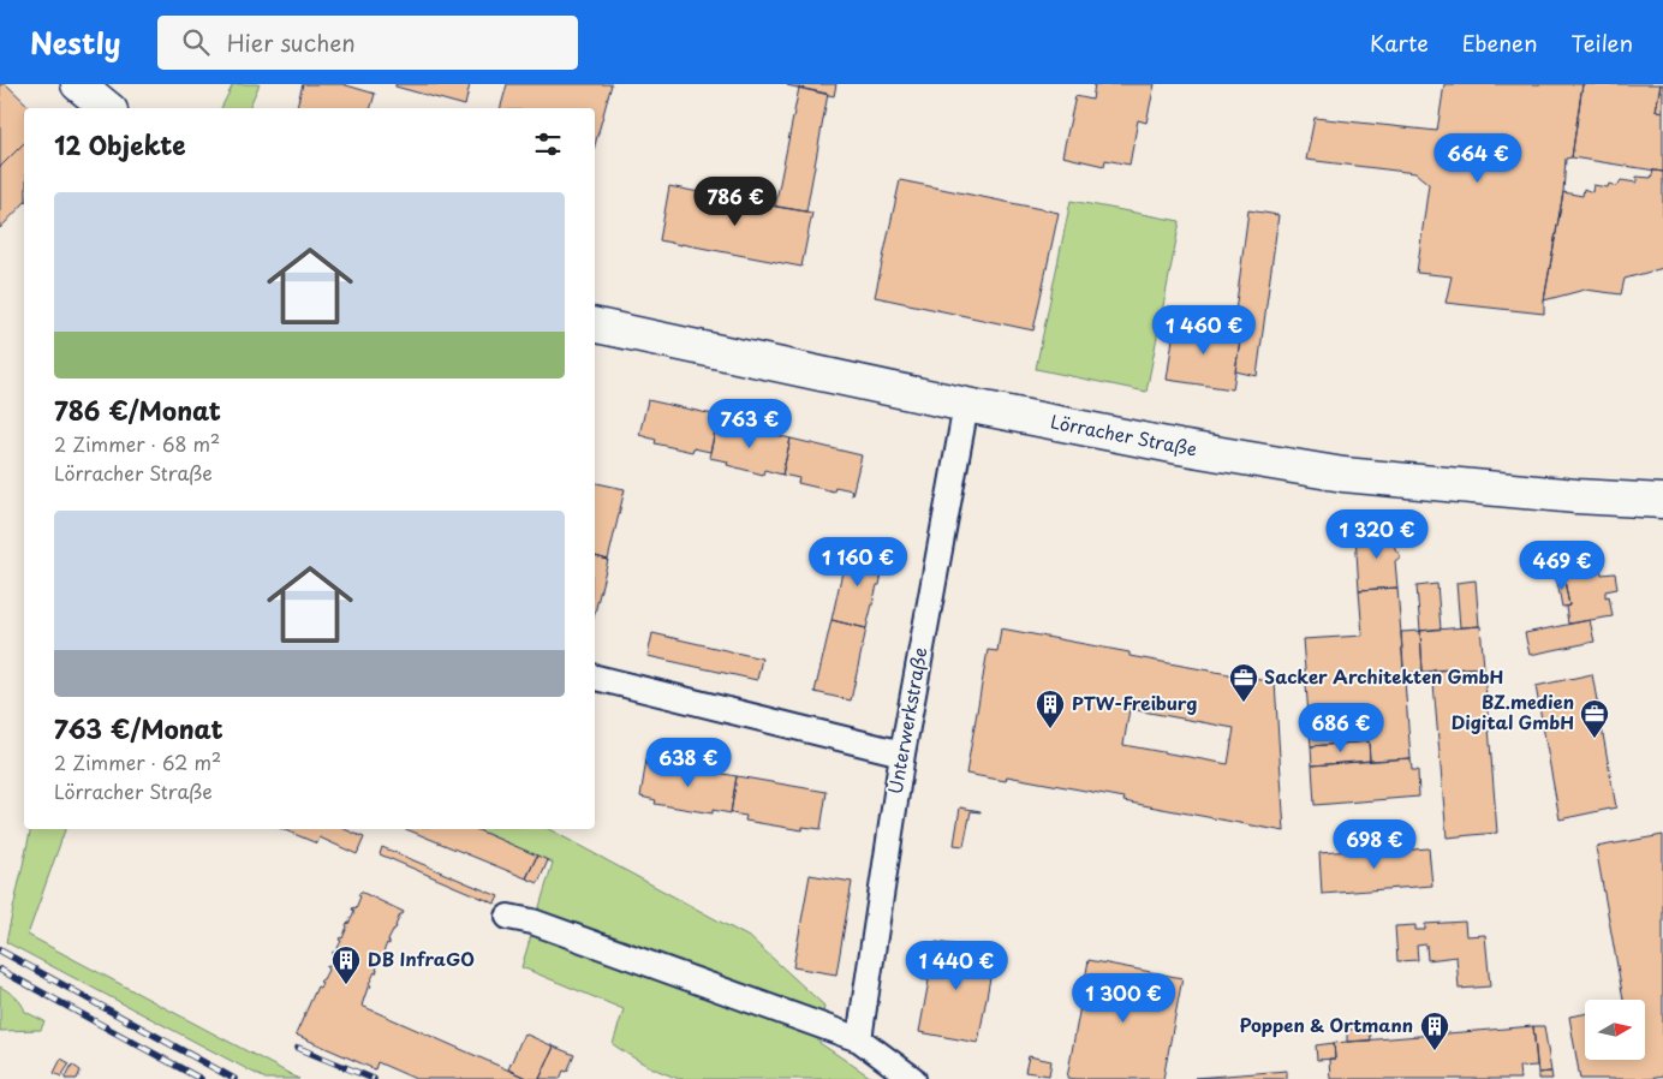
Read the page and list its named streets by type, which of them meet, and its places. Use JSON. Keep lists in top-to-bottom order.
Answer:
{
  "streets": {
    "street": ["Lörracher Straße", "Unterwerkstraße"]
  },
  "crossings": [
    ["Lörracher Straße", "Unterwerkstraße"]
  ],
  "places": {
    "office": ["Sacker Architekten GmbH", "BZ.medien Digital GmbH"],
    "building": ["PTW-Freiburg", "DB InfraGO", "Poppen & Ortmann"]
  },
  "north": "right",
  "page": {
    "header": "Nestly",
    "search": "Hier suchen",
    "nav": ["Karte", "Ebenen", "Teilen"],
    "heading": "12 Objekte",
    "price": [
      "664 €",
      "786 €",
      "1 460 €",
      "763 €",
      "1 320 €",
      "1 160 €",
      "469 €",
      "686 €",
      "638 €",
      "698 €",
      "1 440 €",
      "1 300 €"
    ],
    "list": [
      {
        "name": "786 €/Monat",
        "note": "2 Zimmer · 68 m² · Lörracher Straße"
      },
      {
        "name": "763 €/Monat",
        "note": "2 Zimmer · 62 m² · Lörracher Straße"
      }
    ]
  }
}
